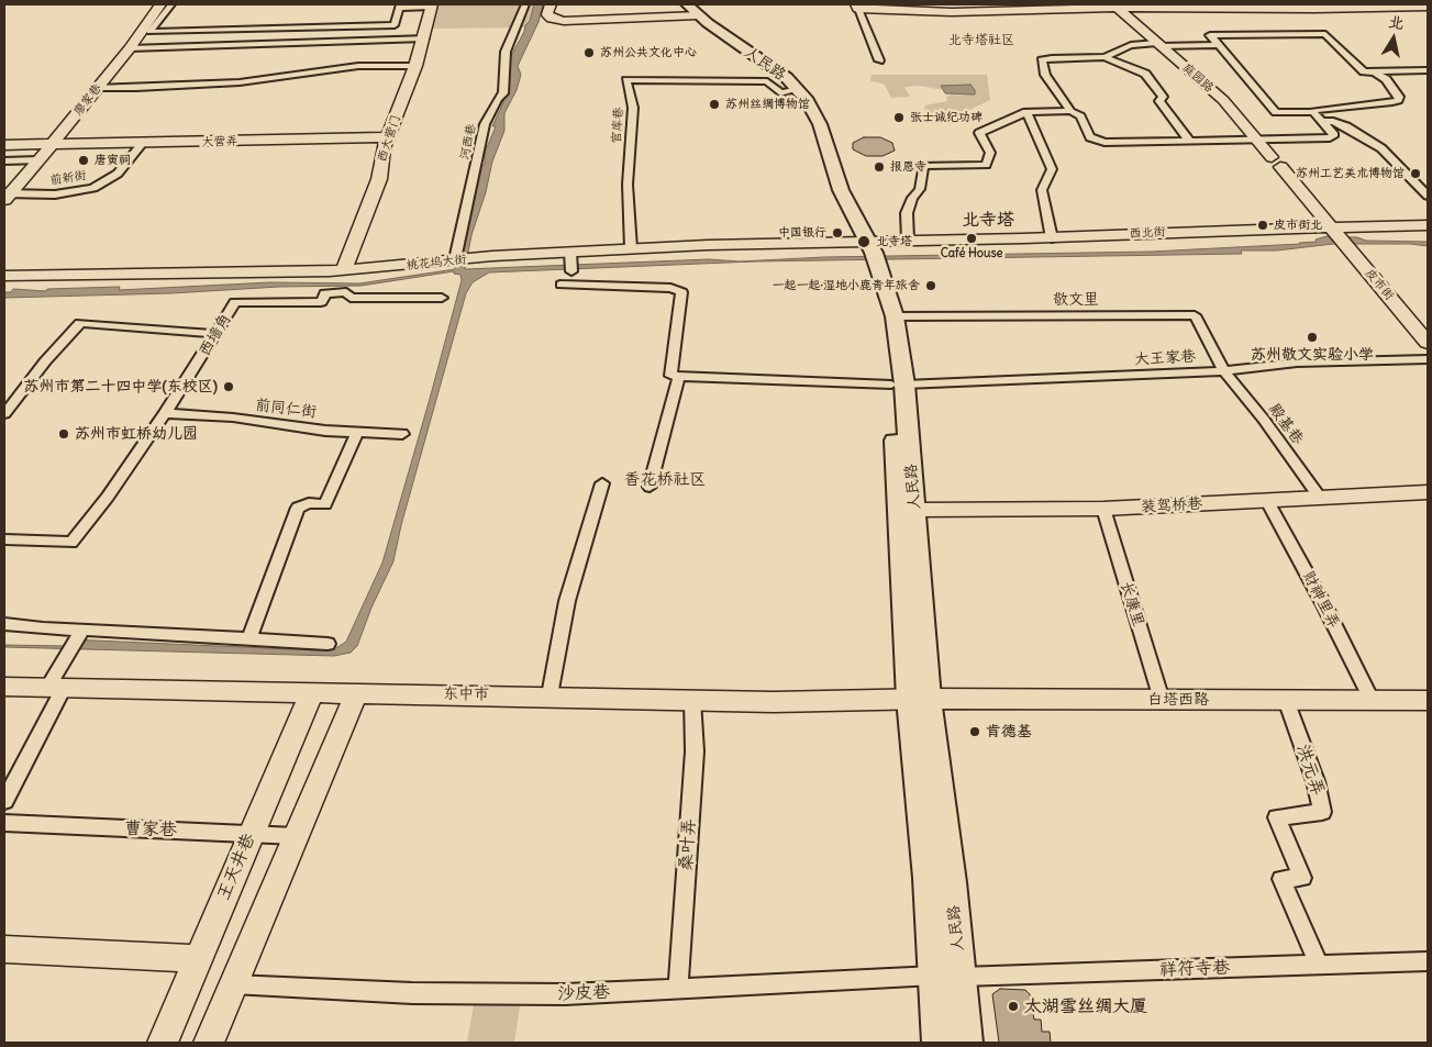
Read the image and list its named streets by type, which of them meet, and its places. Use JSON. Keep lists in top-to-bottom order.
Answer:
{
  "streets": {
    "main road": ["人民路", "廖家巷", "东中市"],
    "street": [
      "庭园路",
      "官库巷",
      "西大营门",
      "大营弄",
      "河西巷",
      "前新街",
      "西北街",
      "桃花坞大街",
      "皮市街",
      "敬文里",
      "西墙角",
      "大王家巷",
      "前同仁街",
      "殿基巷",
      "装驾桥巷",
      "财神里弄",
      "长康里",
      "白塔西路",
      "洪元弄",
      "曹家巷",
      "桑叶弄",
      "王天井巷",
      "祥符寺巷",
      "沙皮巷"
    ]
  },
  "crossings": [
    ["人民路", "官库巷"],
    ["人民路", "西北街"],
    ["人民路", "桃花坞大街"],
    ["人民路", "敬文里"],
    ["人民路", "大王家巷"],
    ["人民路", "装驾桥巷"],
    ["人民路", "东中市"],
    ["人民路", "白塔西路"],
    ["人民路", "祥符寺巷"],
    ["人民路", "沙皮巷"],
    ["庭园路", "西北街"],
    ["庭园路", "皮市街"],
    ["廖家巷", "大营弄"],
    ["廖家巷", "前新街"],
    ["官库巷", "桃花坞大街"],
    ["西大营门", "大营弄"],
    ["西大营门", "桃花坞大街"],
    ["大营弄", "前新街"],
    ["河西巷", "桃花坞大街"],
    ["西北街", "桃花坞大街"],
    ["西北街", "皮市街"],
    ["敬文里", "大王家巷"],
    ["敬文里", "殿基巷"],
    ["西墙角", "前同仁街"],
    ["大王家巷", "殿基巷"],
    ["殿基巷", "装驾桥巷"],
    ["装驾桥巷", "财神里弄"],
    ["装驾桥巷", "长康里"],
    ["财神里弄", "白塔西路"],
    ["长康里", "白塔西路"],
    ["东中市", "白塔西路"],
    ["东中市", "桑叶弄"],
    ["东中市", "王天井巷"],
    ["白塔西路", "洪元弄"],
    ["洪元弄", "祥符寺巷"],
    ["曹家巷", "王天井巷"],
    ["桑叶弄", "沙皮巷"]
  ],
  "districts": ["北寺塔社区", "北寺塔", "香花桥社区"],
  "places": [
    "苏州公共文化中心",
    "苏州丝绸博物馆",
    "张士诚纪功碑",
    "唐寅祠",
    "报恩寺",
    "苏州工艺美术博物馆",
    "皮市街北",
    "中国银行",
    "Café House",
    "北寺塔",
    "一起一起·湿地小鹿青年旅舍",
    "苏州敬文实验小学",
    "苏州市第二十四中学(东校区)",
    "苏州市虹桥幼儿园",
    "肯德基",
    "太湖雪丝绸大厦"
  ],
  "north": "top"
}
